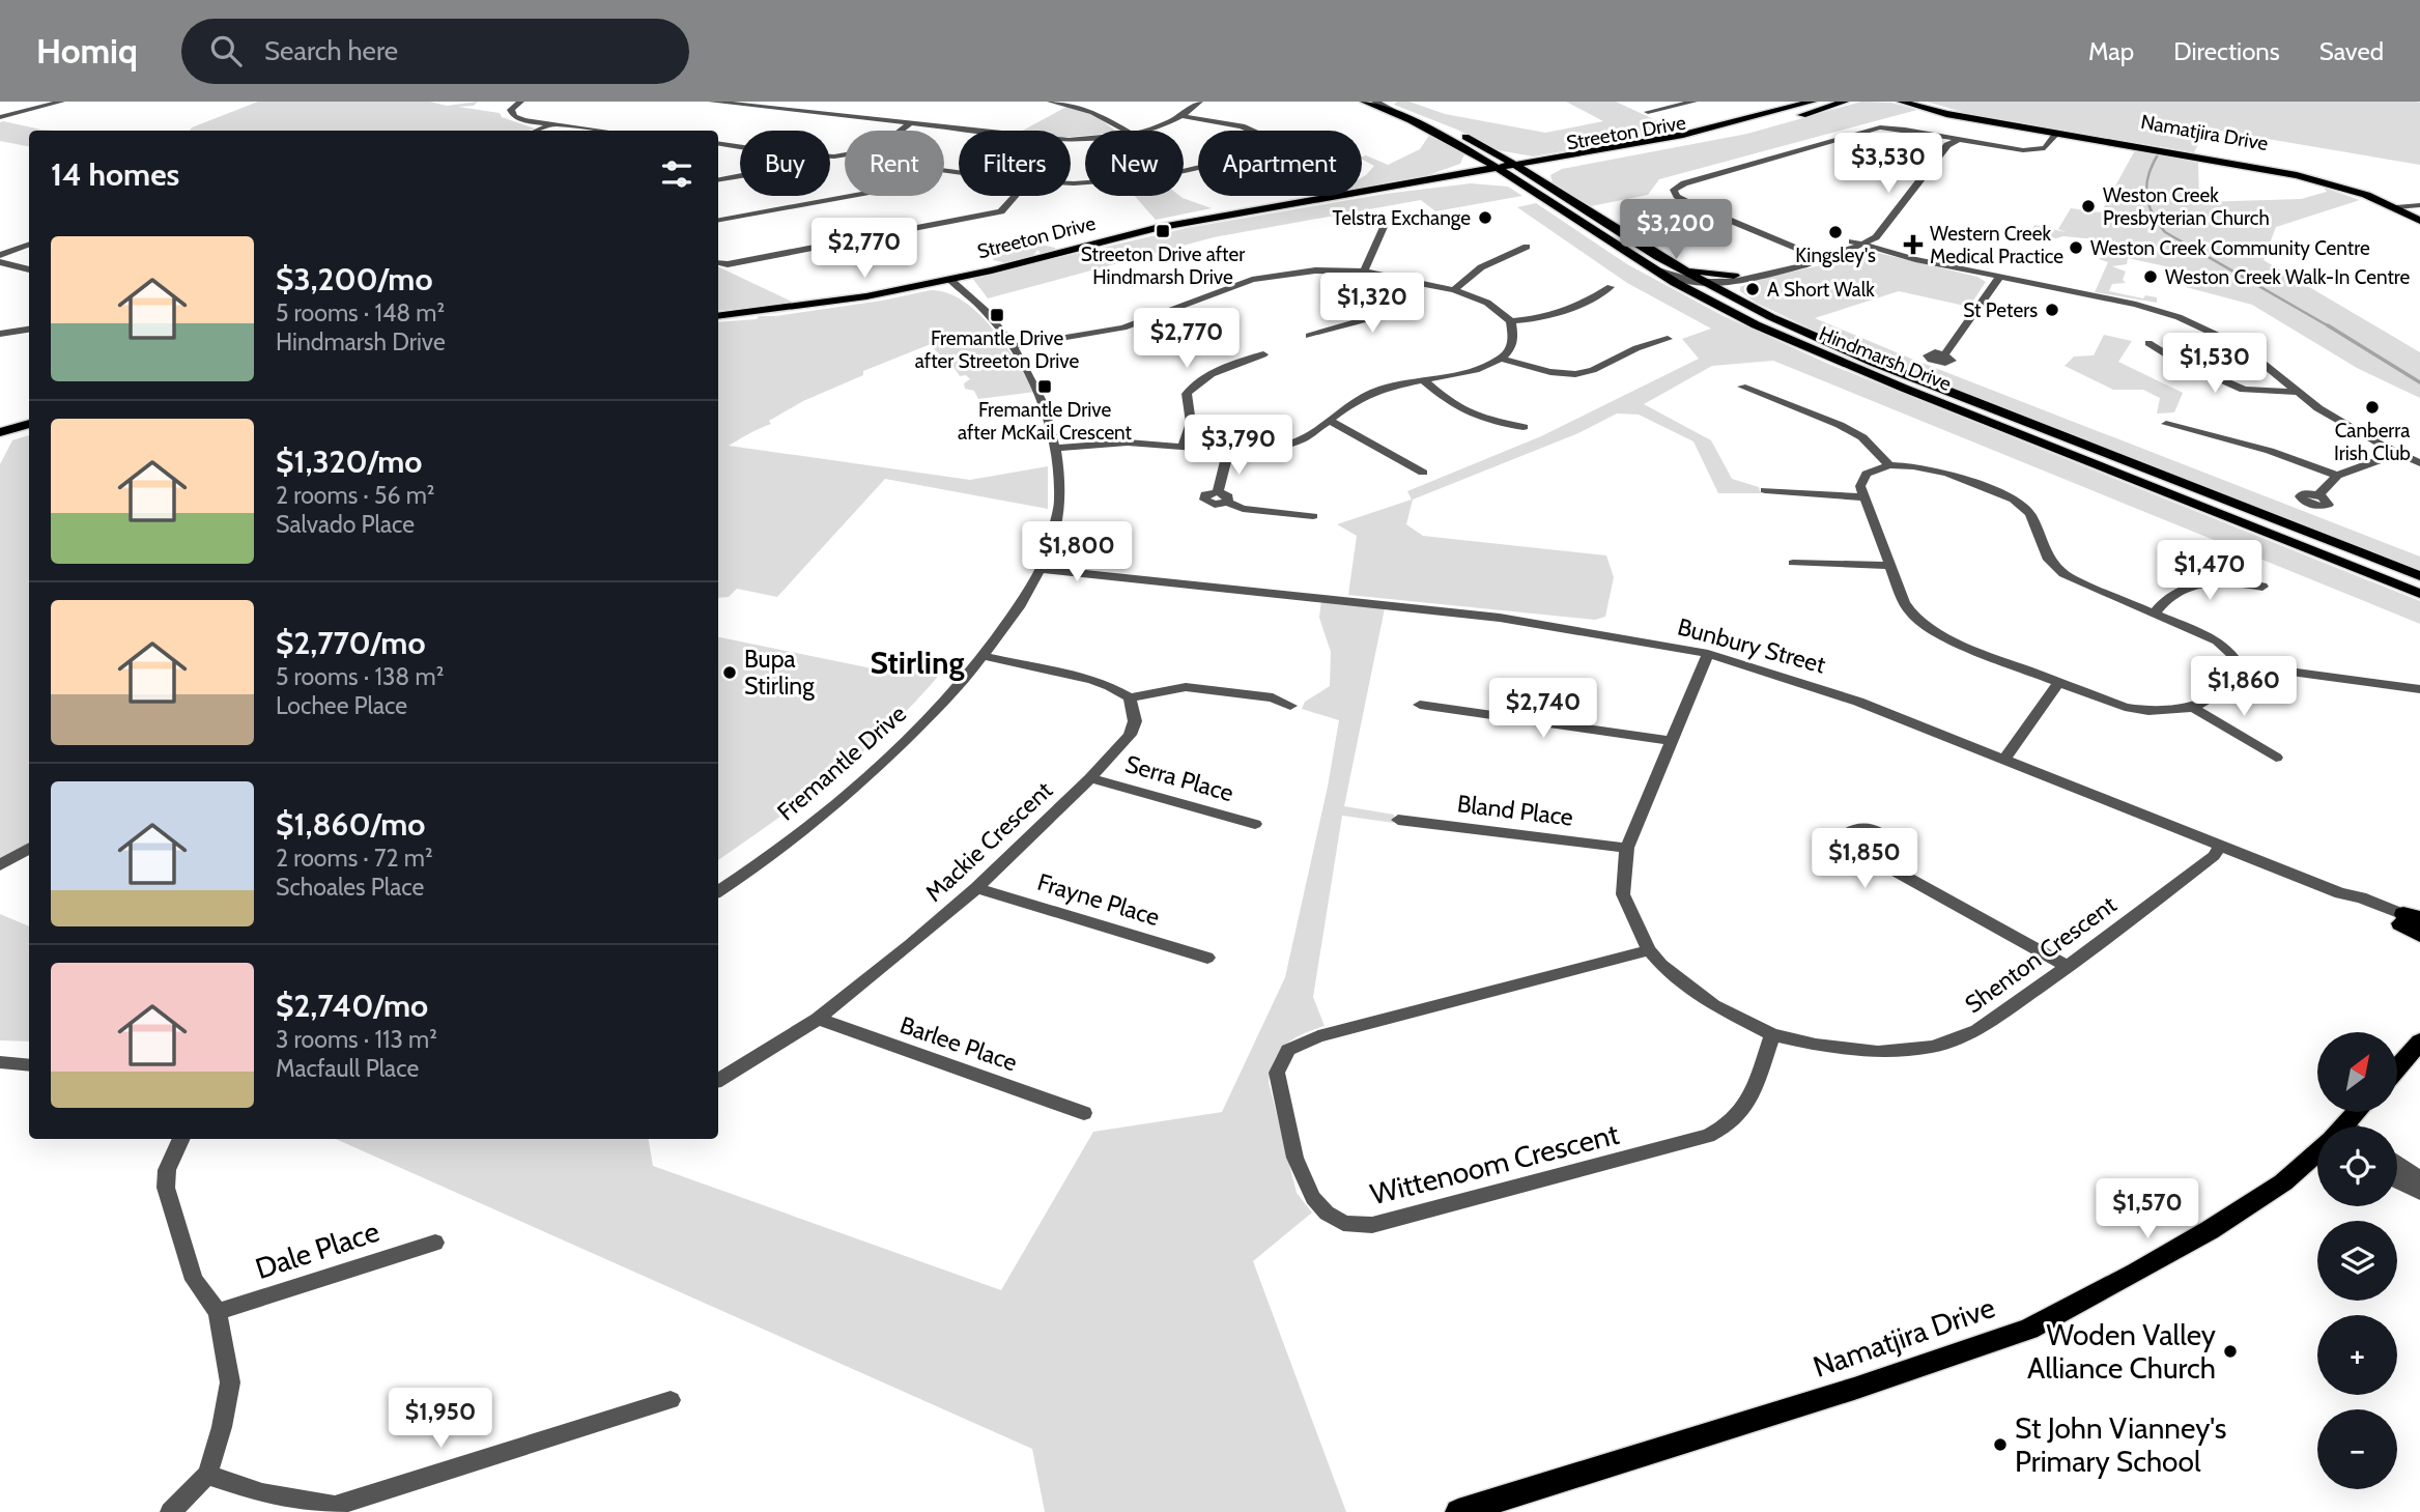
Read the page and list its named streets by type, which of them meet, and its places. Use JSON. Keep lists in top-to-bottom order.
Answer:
{
  "streets": {
    "main road": ["Streeton Drive", "Namatjira Drive", "Hindmarsh Drive"],
    "street": [
      "Bunbury Street",
      "Fremantle Drive",
      "Serra Place",
      "Bland Place",
      "Mackie Crescent",
      "Frayne Place",
      "Shenton Crescent",
      "Barlee Place",
      "Wittenoom Crescent",
      "Dale Place"
    ]
  },
  "crossings": [
    ["Streeton Drive", "Hindmarsh Drive"],
    ["Streeton Drive", "Fremantle Drive"],
    ["Bunbury Street", "Fremantle Drive"],
    ["Bunbury Street", "Shenton Crescent"],
    ["Serra Place", "Mackie Crescent"],
    ["Bland Place", "Shenton Crescent"],
    ["Mackie Crescent", "Frayne Place"],
    ["Mackie Crescent", "Barlee Place"],
    ["Shenton Crescent", "Wittenoom Crescent"]
  ],
  "districts": ["Stirling"],
  "places": {
    "other": [
      "Weston Creek Presbyterian Church",
      "Telstra Exchange",
      "Kingsley's",
      "Weston Creek Community Centre",
      "Weston Creek Walk-In Centre",
      "A Short Walk",
      "St Peters",
      "Canberra Irish Club",
      "Bupa Stirling",
      "Woden Valley Alliance Church",
      "St John Vianney's Primary School"
    ],
    "transit": ["Streeton Drive after Hindmarsh Drive", "Fremantle Drive after Streeton Drive", "Fremantle Drive after McKail Crescent"],
    "health": ["Western Creek Medical Practice"]
  },
  "north": "top right",
  "page": {
    "header": "Homiq",
    "search": "Search here",
    "nav": ["Map", "Directions", "Saved"],
    "chip": [
      "Buy",
      "Rent",
      "Filters",
      "New",
      "Apartment"
    ],
    "heading": "14 homes",
    "price": [
      "$3,530",
      "$3,200",
      "$2,770",
      "$1,320",
      "$2,770",
      "$1,530",
      "$3,790",
      "$1,800",
      "$1,470",
      "$1,860",
      "$2,740",
      "$1,850",
      "$1,570",
      "$1,950"
    ],
    "list": [
      {
        "name": "$3,200/mo",
        "note": "5 rooms · 148 m² · Hindmarsh Drive"
      },
      {
        "name": "$1,320/mo",
        "note": "2 rooms · 56 m² · Salvado Place"
      },
      {
        "name": "$2,770/mo",
        "note": "5 rooms · 138 m² · Lochee Place"
      },
      {
        "name": "$1,860/mo",
        "note": "2 rooms · 72 m² · Schoales Place"
      },
      {
        "name": "$2,740/mo",
        "note": "3 rooms · 113 m² · Macfaull Place"
      }
    ],
    "map_buttons": ["+", "−"]
  }
}
